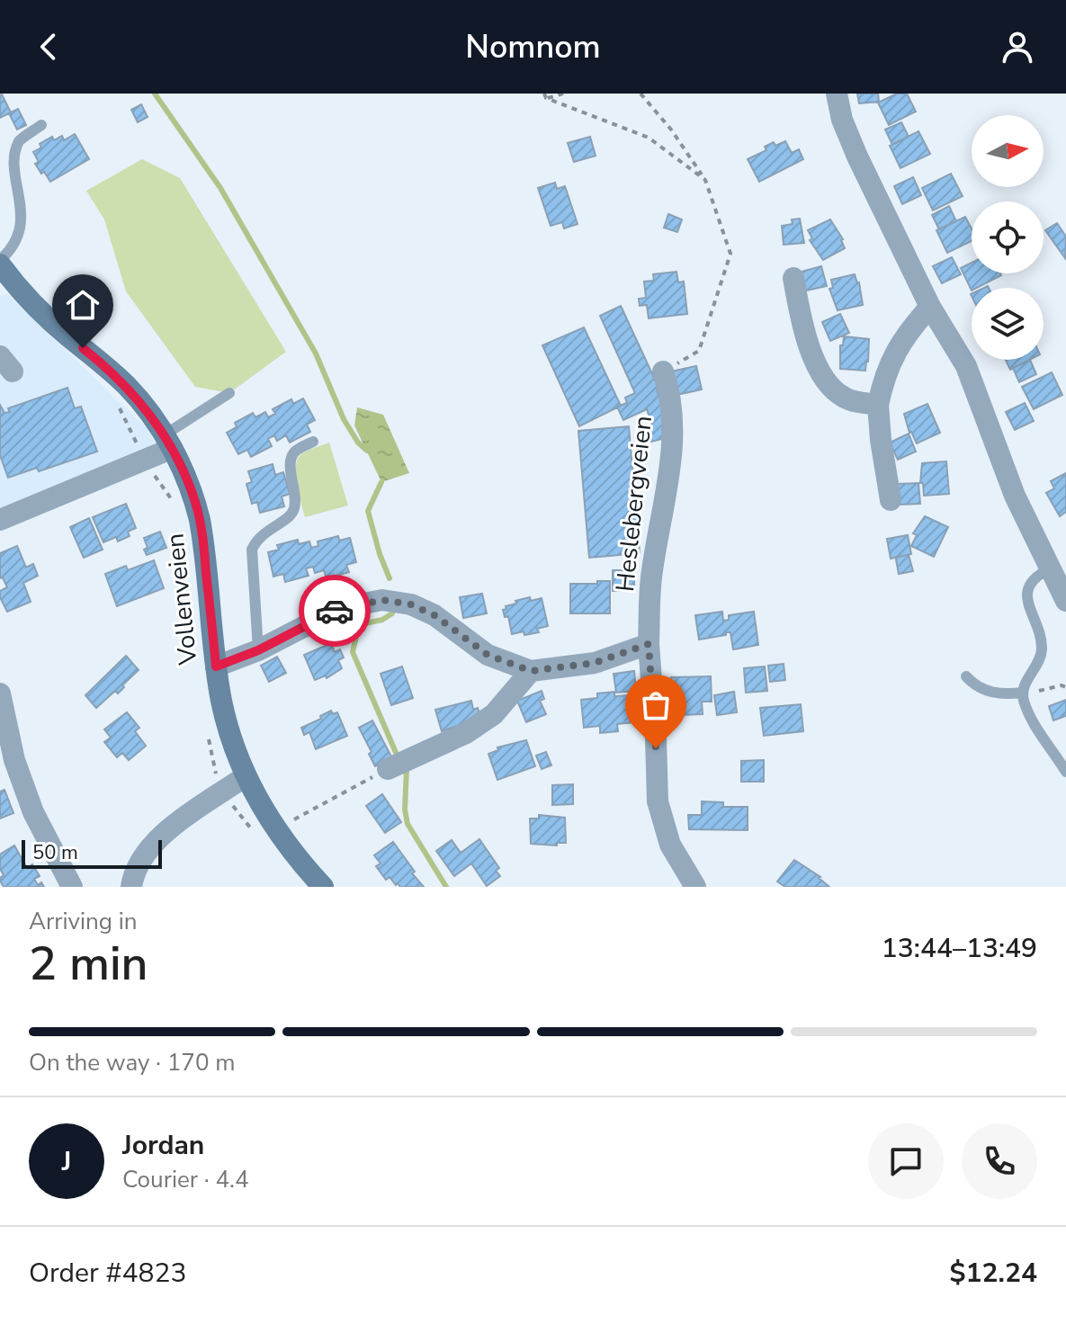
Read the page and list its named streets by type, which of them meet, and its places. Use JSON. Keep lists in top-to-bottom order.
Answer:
{
  "streets": {
    "main road": ["Vollenveien"],
    "street": ["Heslebergveien"]
  },
  "scale_bar": "50 m",
  "north": "right",
  "page": {
    "header": "Nomnom",
    "scale": "50 m",
    "heading": ["2 min", "Arriving in", "13:44–13:49"],
    "panel": [
      "Jordan",
      "Courier · 4.4",
      "Order #4823",
      "$12.24"
    ],
    "bar": "On the way · 170 m",
    "round": "J"
  }
}
